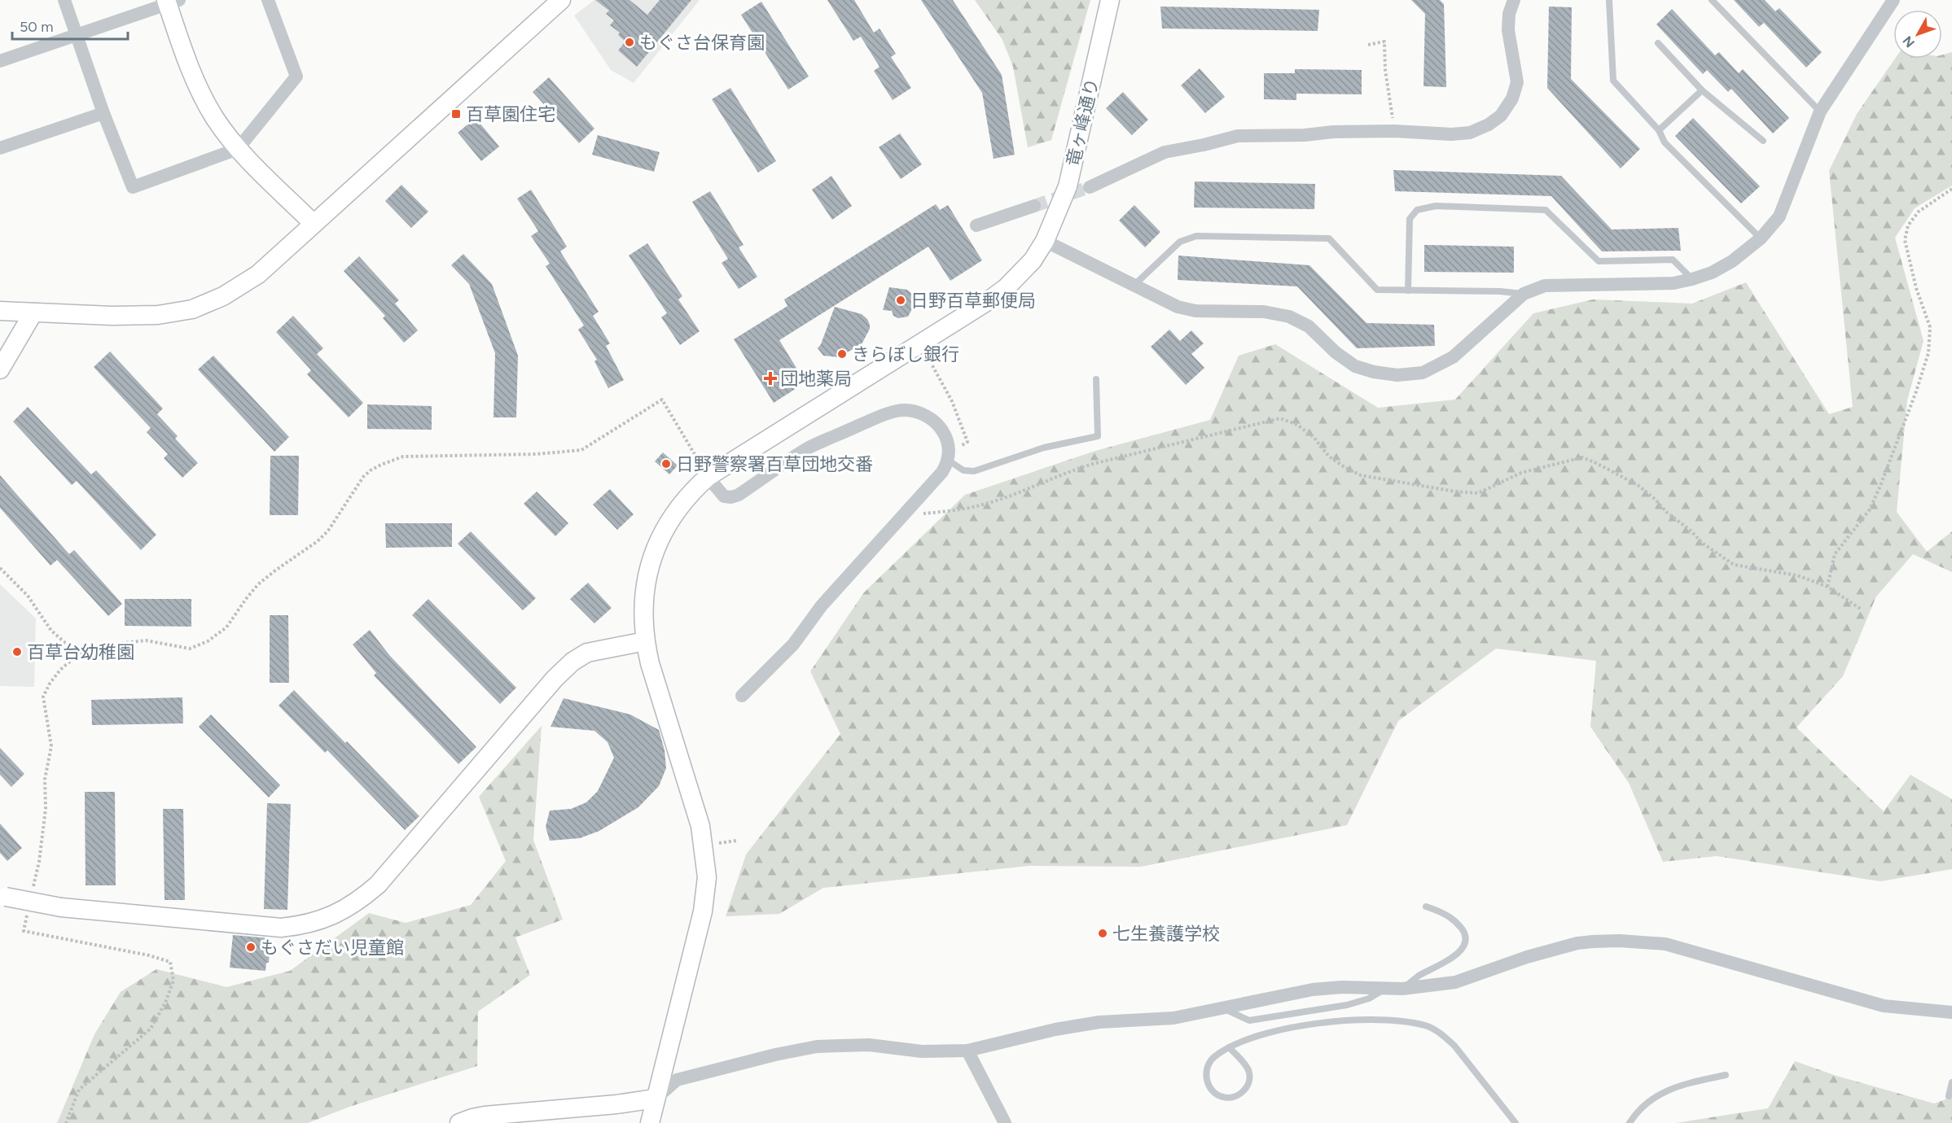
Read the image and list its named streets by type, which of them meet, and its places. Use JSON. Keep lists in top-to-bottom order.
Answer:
{
  "streets": {
    "street": ["竜ヶ峰通り"]
  },
  "places": {
    "other": [
      "もぐさ台保育園",
      "日野百草郵便局",
      "きらぼし銀行",
      "日野警察署百草団地交番",
      "百草台幼稚園",
      "七生養護学校",
      "もぐさだい児童館"
    ],
    "transit": ["百草園住宅"],
    "health": ["団地薬局"]
  },
  "scale_bar": "50 m",
  "north": "bottom left"
}
